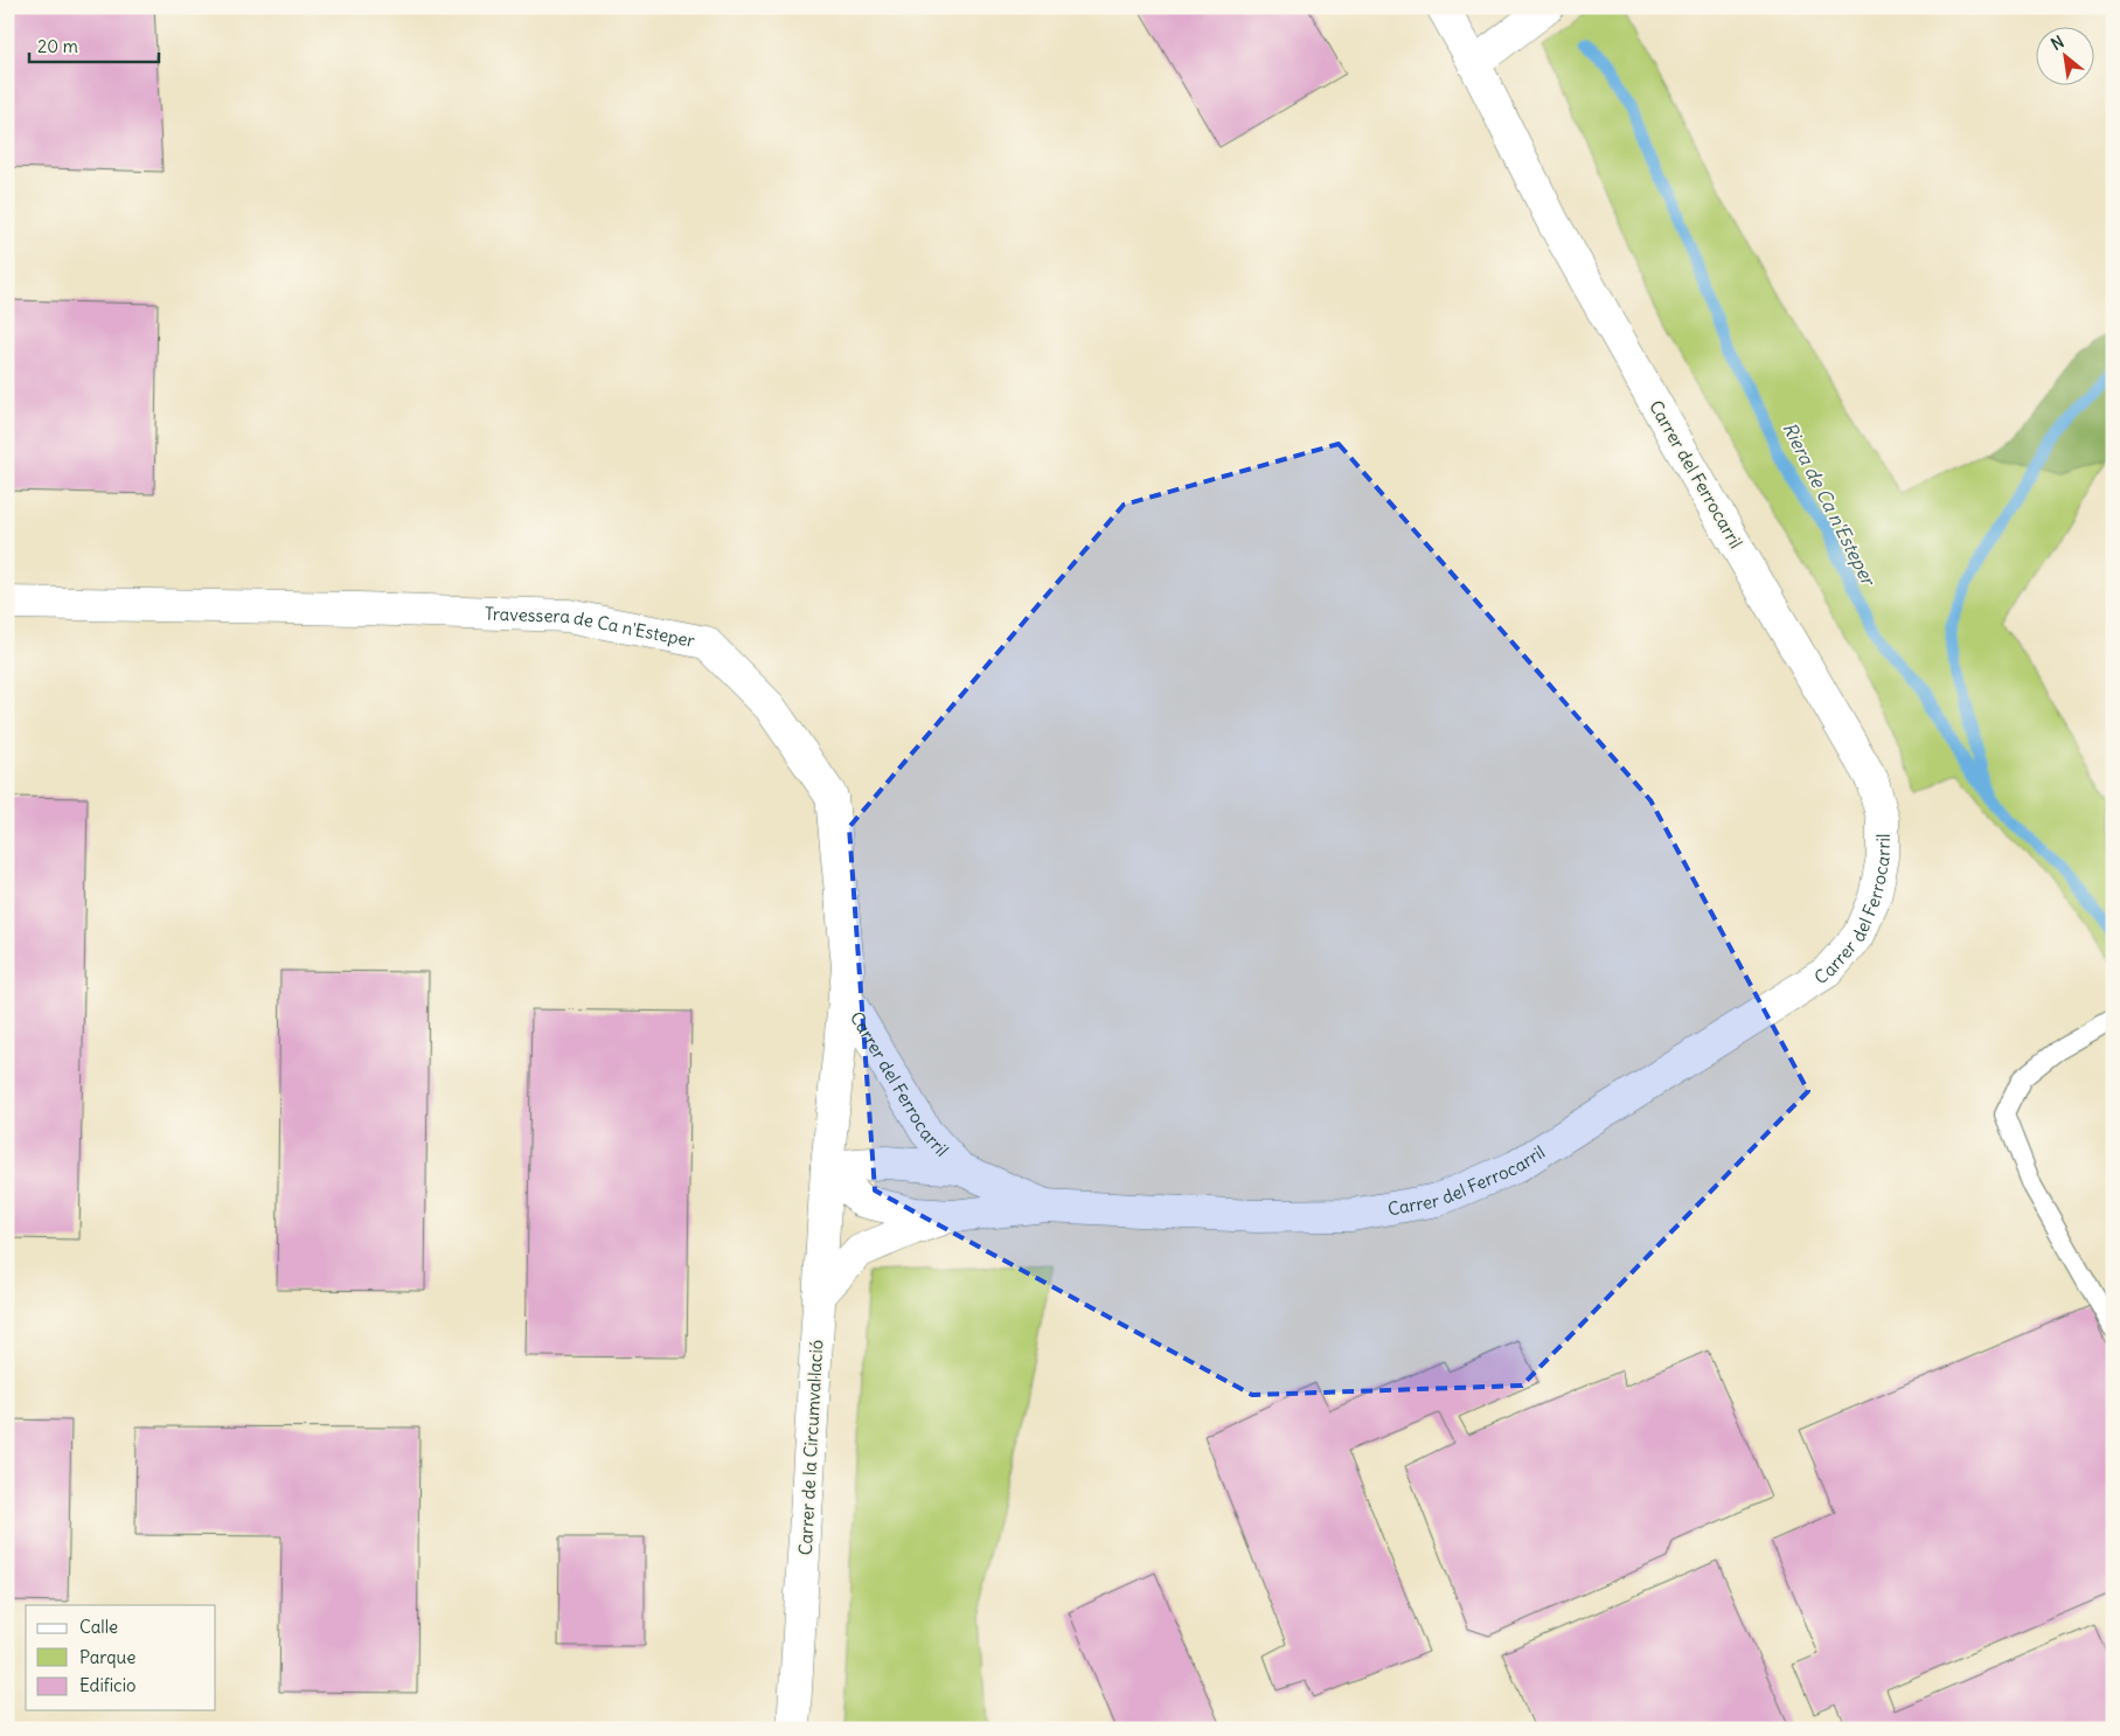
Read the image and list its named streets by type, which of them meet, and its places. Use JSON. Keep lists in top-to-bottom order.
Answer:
{
  "streets": {
    "street": ["Carrer del Ferrocarril", "Travessera de Ca n'Esteper", "Carrer de la Circumval·lació"]
  },
  "crossings": [
    ["Carrer del Ferrocarril", "Travessera de Ca n'Esteper"],
    ["Carrer del Ferrocarril", "Carrer de la Circumval·lació"],
    ["Travessera de Ca n'Esteper", "Carrer de la Circumval·lació"]
  ],
  "water": ["Riera de Ca n'Esteper"],
  "legend": ["Calle", "Parque", "Edificio"],
  "scale_bar": "20 m",
  "north": "top left"
}
